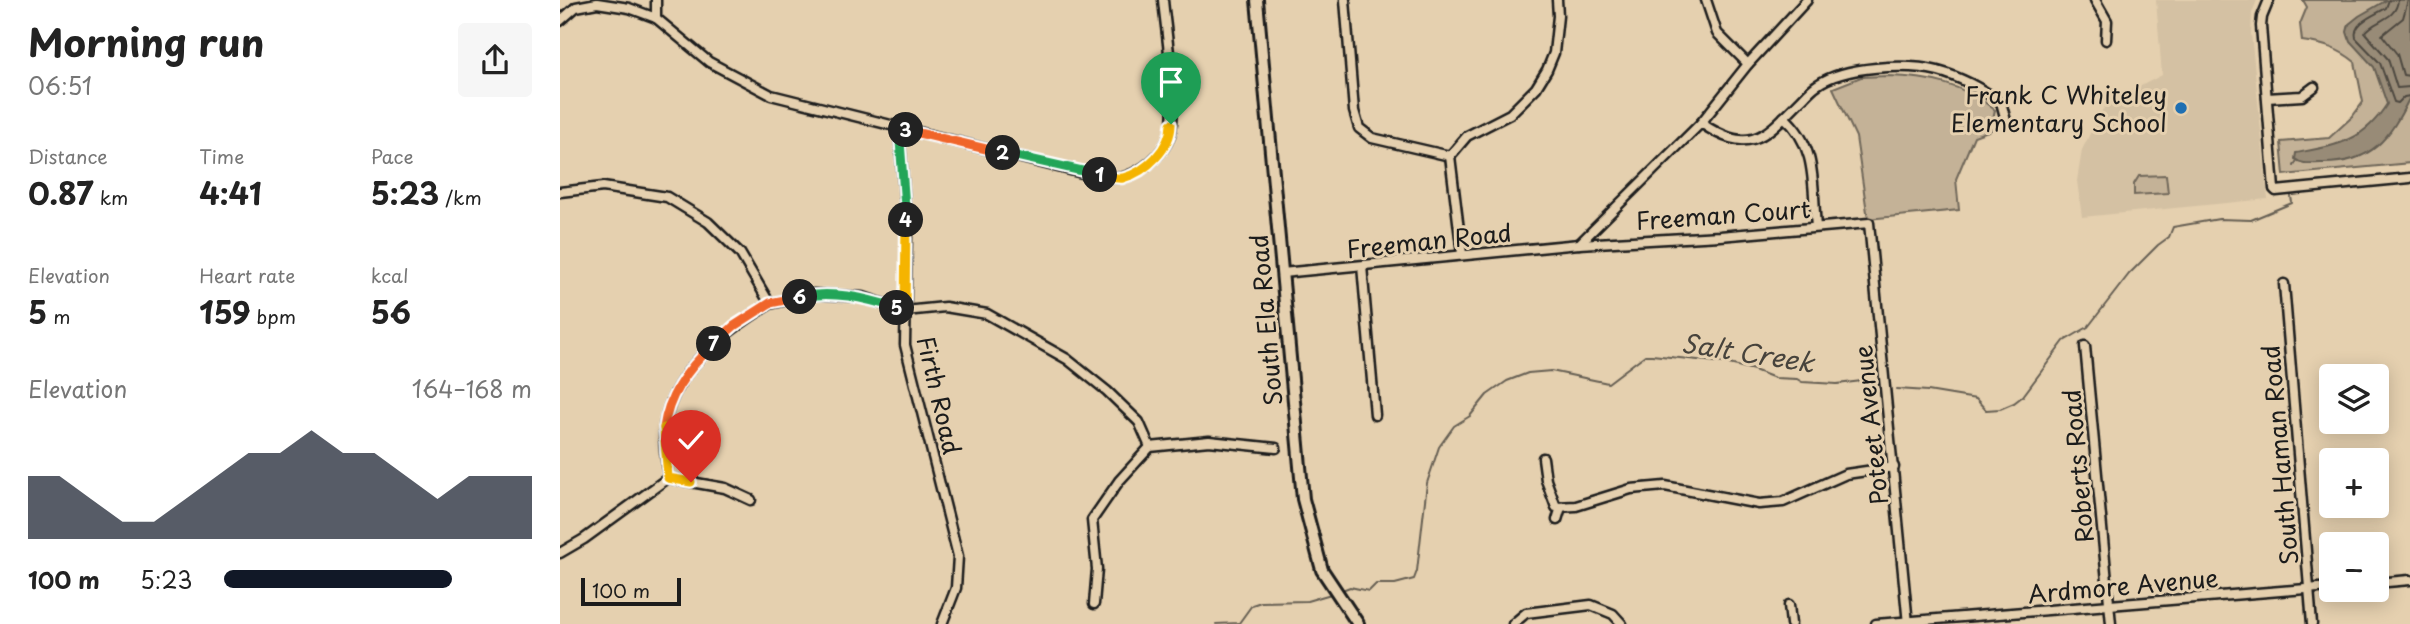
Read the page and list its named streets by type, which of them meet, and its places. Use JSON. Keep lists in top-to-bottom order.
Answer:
{
  "streets": {
    "main road": ["South Ela Road"],
    "street": [
      "Freeman Court",
      "Freeman Road",
      "Firth Road",
      "Poteet Avenue",
      "South Haman Road",
      "Roberts Road",
      "Ardmore Avenue"
    ]
  },
  "crossings": [
    ["Freeman Court", "Freeman Road"],
    ["Freeman Court", "Poteet Avenue"],
    ["Freeman Road", "South Ela Road"],
    ["Poteet Avenue", "Ardmore Avenue"],
    ["South Haman Road", "Ardmore Avenue"],
    ["Roberts Road", "Ardmore Avenue"]
  ],
  "water": ["Salt Creek"],
  "places": ["Frank C Whiteley Elementary School"],
  "scale_bar": "100 m",
  "page": {
    "heading": ["Morning run", "06:51"],
    "pins": [
      "3",
      "2",
      "1",
      "4",
      "6",
      "5",
      "7"
    ],
    "stats": [
      ["Distance", "0.87 km"],
      ["Time", "4:41"],
      ["Pace", "5:23 /km"],
      ["Elevation", "5 m"],
      ["Heart rate", "159 bpm"],
      ["kcal", "56"]
    ],
    "chart": ["Elevation", "164–168 m"],
    "map_buttons": ["+", "−"],
    "list": [
      {
        "name": "100 m",
        "note": "5:23"
      }
    ],
    "scale": "100 m"
  }
}
